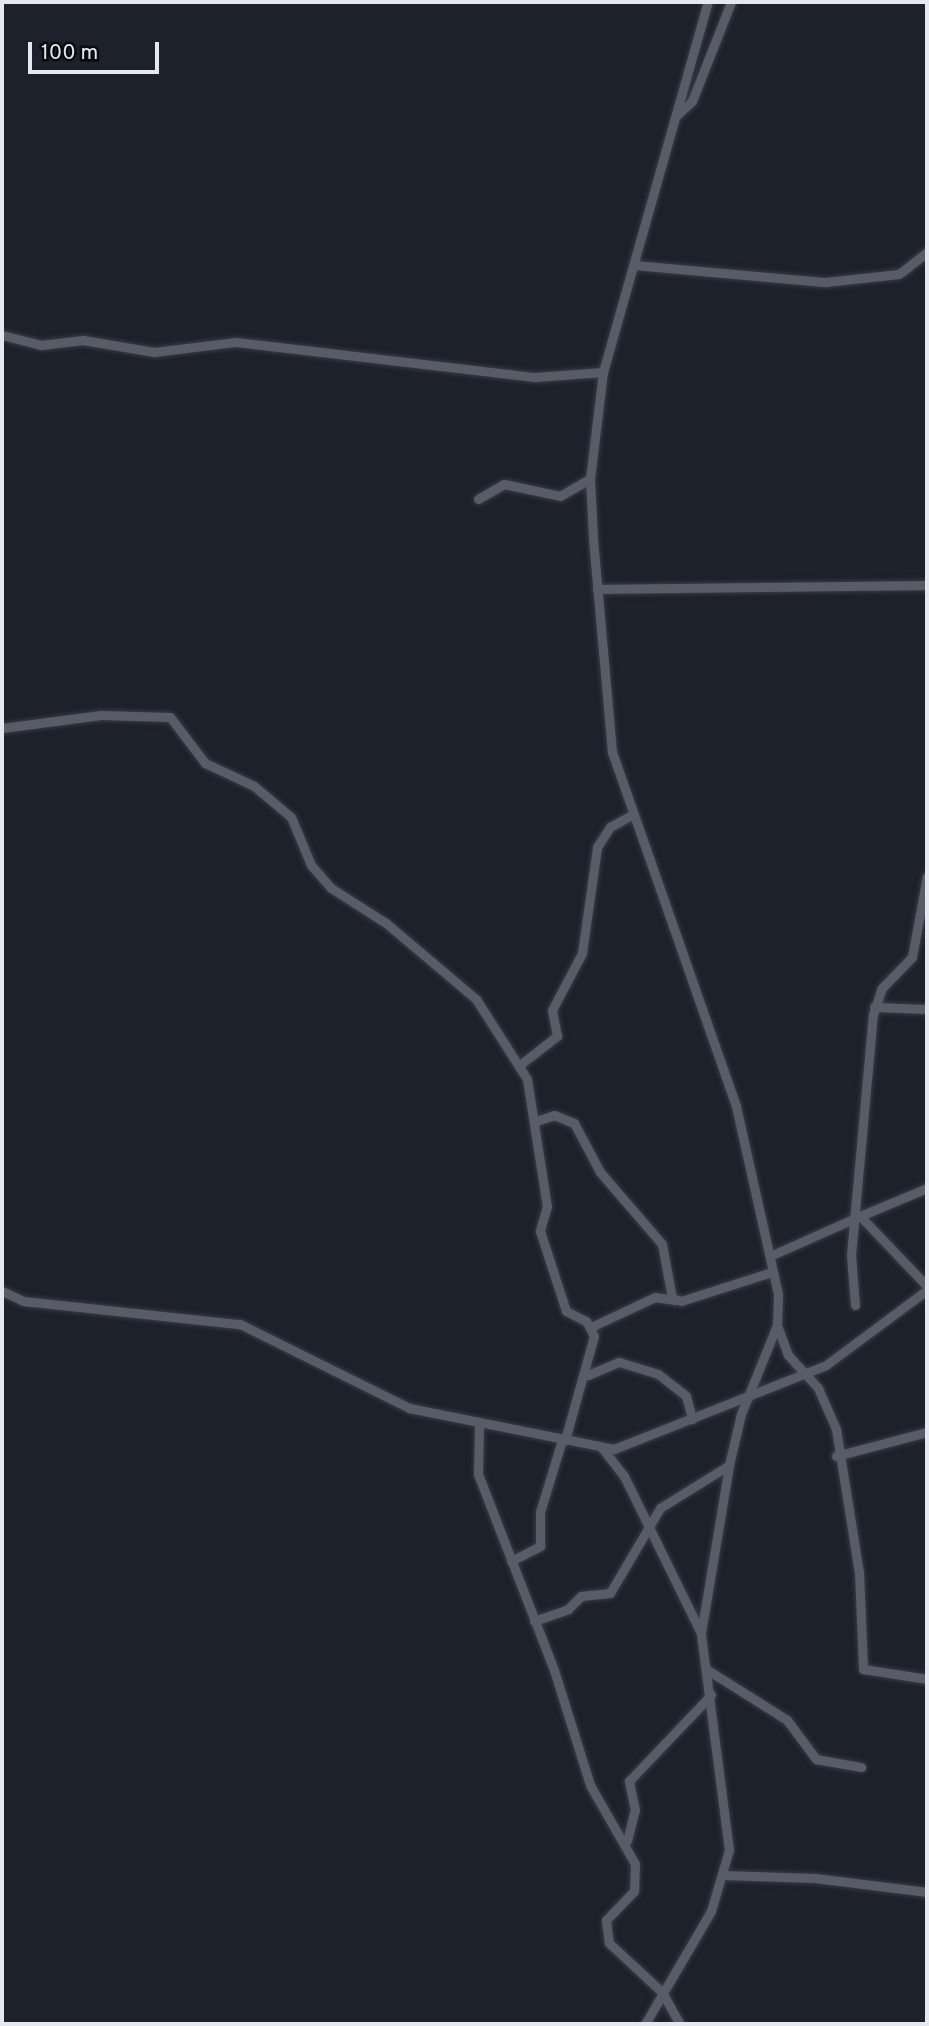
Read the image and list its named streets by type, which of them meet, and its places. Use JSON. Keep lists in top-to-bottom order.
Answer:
{
  "scale_bar": "100 m"
}
